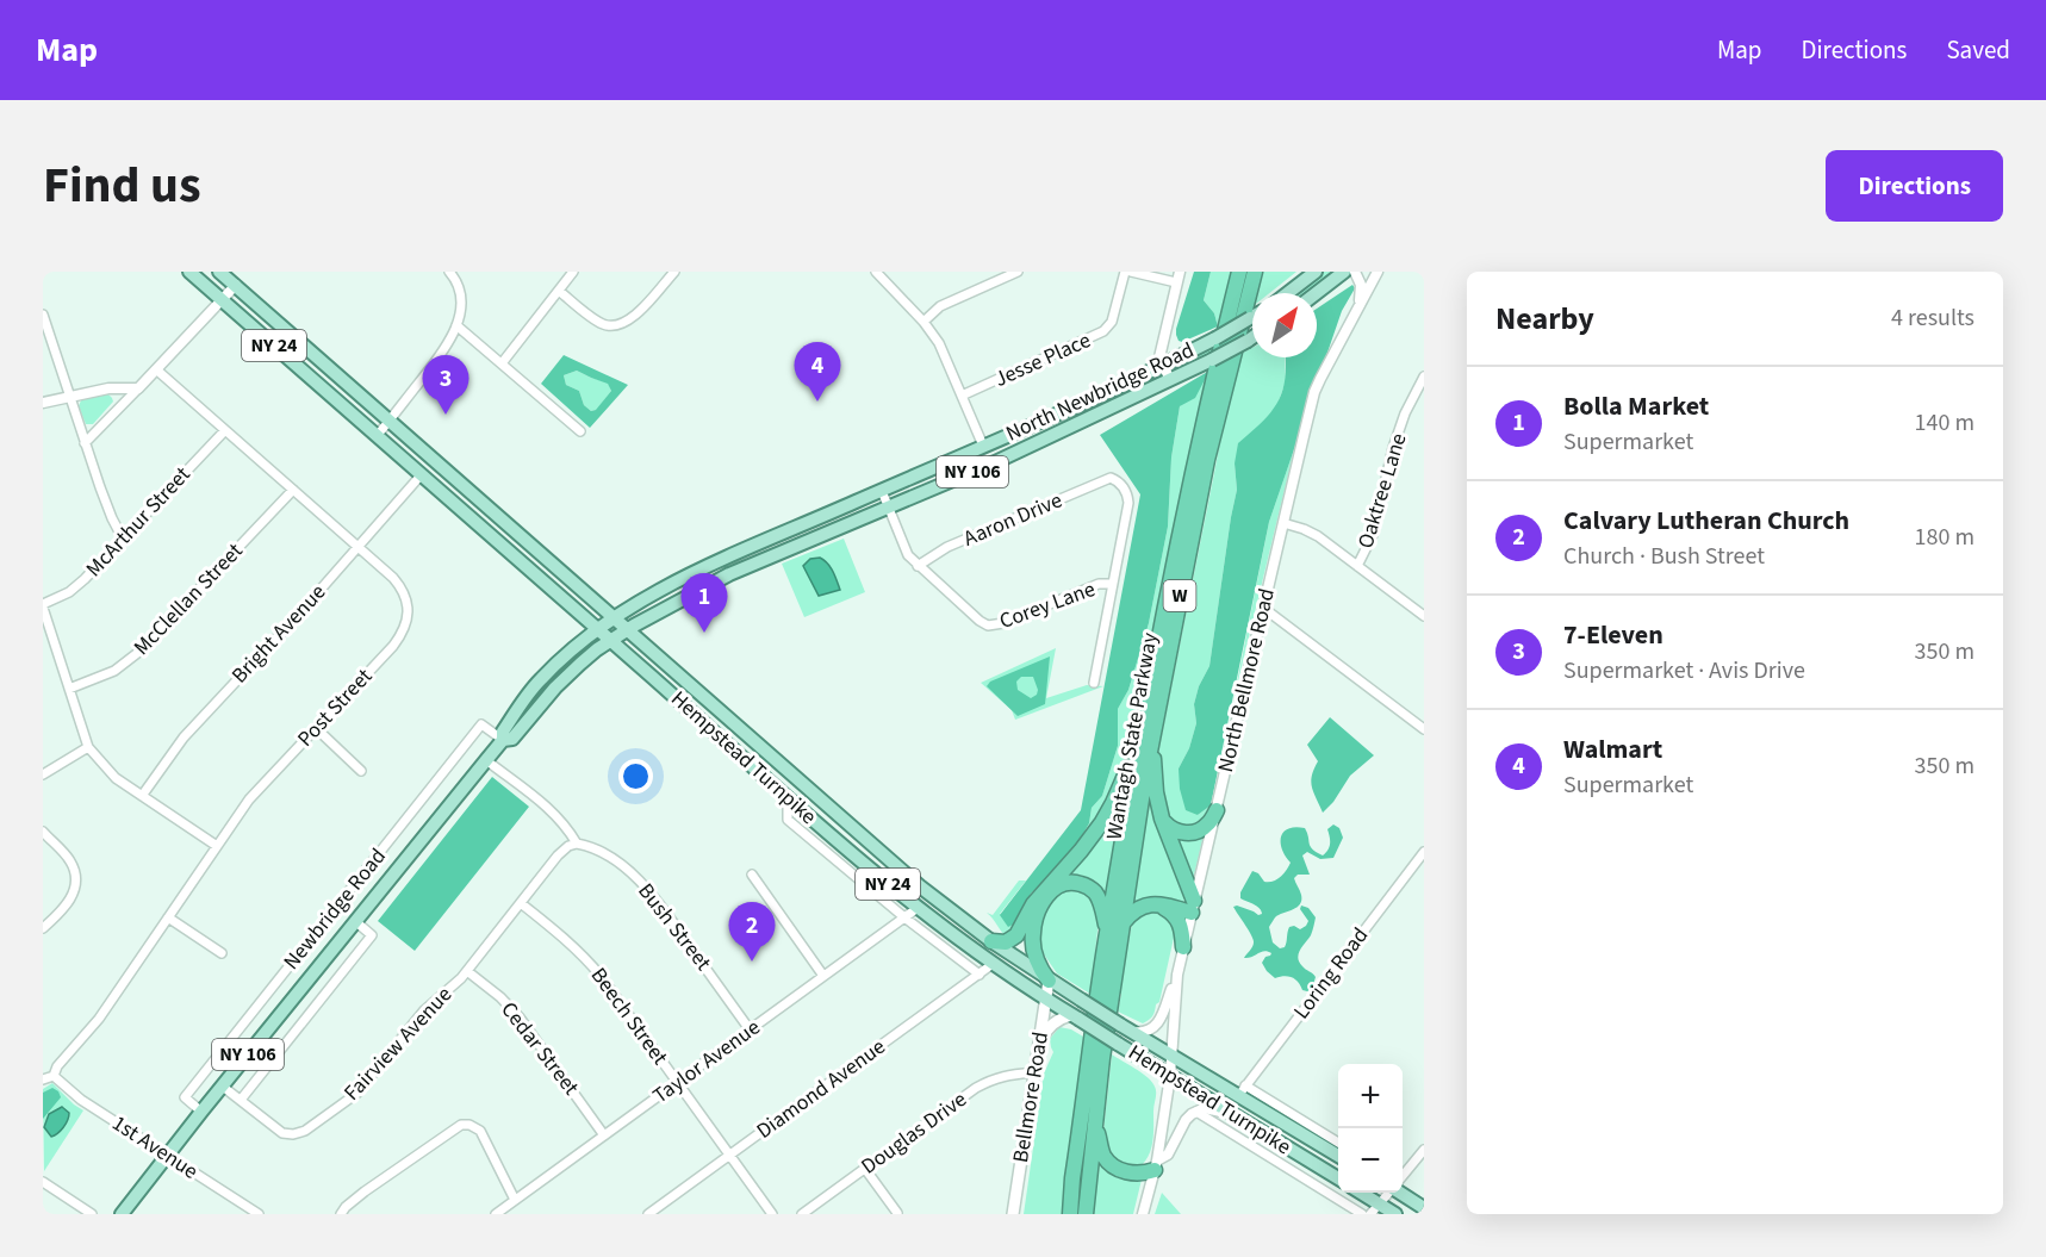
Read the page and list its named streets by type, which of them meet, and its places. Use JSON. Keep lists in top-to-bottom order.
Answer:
{
  "streets": {
    "highway": ["W", "Wantagh State Parkway"],
    "main road": [
      "NY 24",
      "North Newbridge Road",
      "NY 106",
      "Hempstead Turnpike",
      "Newbridge Road",
      "Bellmore Road"
    ],
    "street": [
      "Jesse Place",
      "Oaktree Lane",
      "Aaron Drive",
      "McArthur Street",
      "McClellan Street",
      "Corey Lane",
      "Bright Avenue",
      "North Bellmore Road",
      "Post Street",
      "Bush Street",
      "Loring Road",
      "Beech Street",
      "Fairview Avenue",
      "Cedar Street",
      "Taylor Avenue",
      "Diamond Avenue",
      "Douglas Drive",
      "1st Avenue"
    ]
  },
  "crossings": [
    ["North Newbridge Road", "Corey Lane"],
    ["North Newbridge Road", "Hempstead Turnpike"],
    ["North Newbridge Road", "Newbridge Road"],
    ["Aaron Drive", "Corey Lane"],
    ["McArthur Street", "Post Street"],
    ["McClellan Street", "Post Street"],
    ["Bright Avenue", "Post Street"],
    ["Bright Avenue", "Hempstead Turnpike"],
    ["North Bellmore Road", "Hempstead Turnpike"],
    ["Post Street", "1st Avenue"],
    ["Hempstead Turnpike", "Newbridge Road"],
    ["Hempstead Turnpike", "Loring Road"],
    ["Hempstead Turnpike", "Taylor Avenue"],
    ["Hempstead Turnpike", "Diamond Avenue"],
    ["Hempstead Turnpike", "Bellmore Road"],
    ["Newbridge Road", "Fairview Avenue"],
    ["Newbridge Road", "1st Avenue"],
    ["Bush Street", "Fairview Avenue"],
    ["Bush Street", "Taylor Avenue"],
    ["Beech Street", "Fairview Avenue"],
    ["Beech Street", "Taylor Avenue"],
    ["Beech Street", "Diamond Avenue"],
    ["Fairview Avenue", "Cedar Street"],
    ["Cedar Street", "Taylor Avenue"],
    ["Bellmore Road", "Douglas Drive"]
  ],
  "north": "top right",
  "page": {
    "header": "Map",
    "nav": ["Map", "Directions", "Saved"],
    "title": "Find us",
    "buttons": "Directions",
    "heading": ["Nearby", "4 results"],
    "pins": [
      "4",
      "3",
      "1",
      "2"
    ],
    "list": [
      {
        "mark": "1",
        "name": "Bolla Market",
        "note": "Supermarket",
        "value": "140 m"
      },
      {
        "mark": "2",
        "name": "Calvary Lutheran Church",
        "note": "Church · Bush Street",
        "value": "180 m"
      },
      {
        "mark": "3",
        "name": "7-Eleven",
        "note": "Supermarket · Avis Drive",
        "value": "350 m"
      },
      {
        "mark": "4",
        "name": "Walmart",
        "note": "Supermarket",
        "value": "350 m"
      }
    ],
    "map_buttons": ["+", "−"]
  }
}
